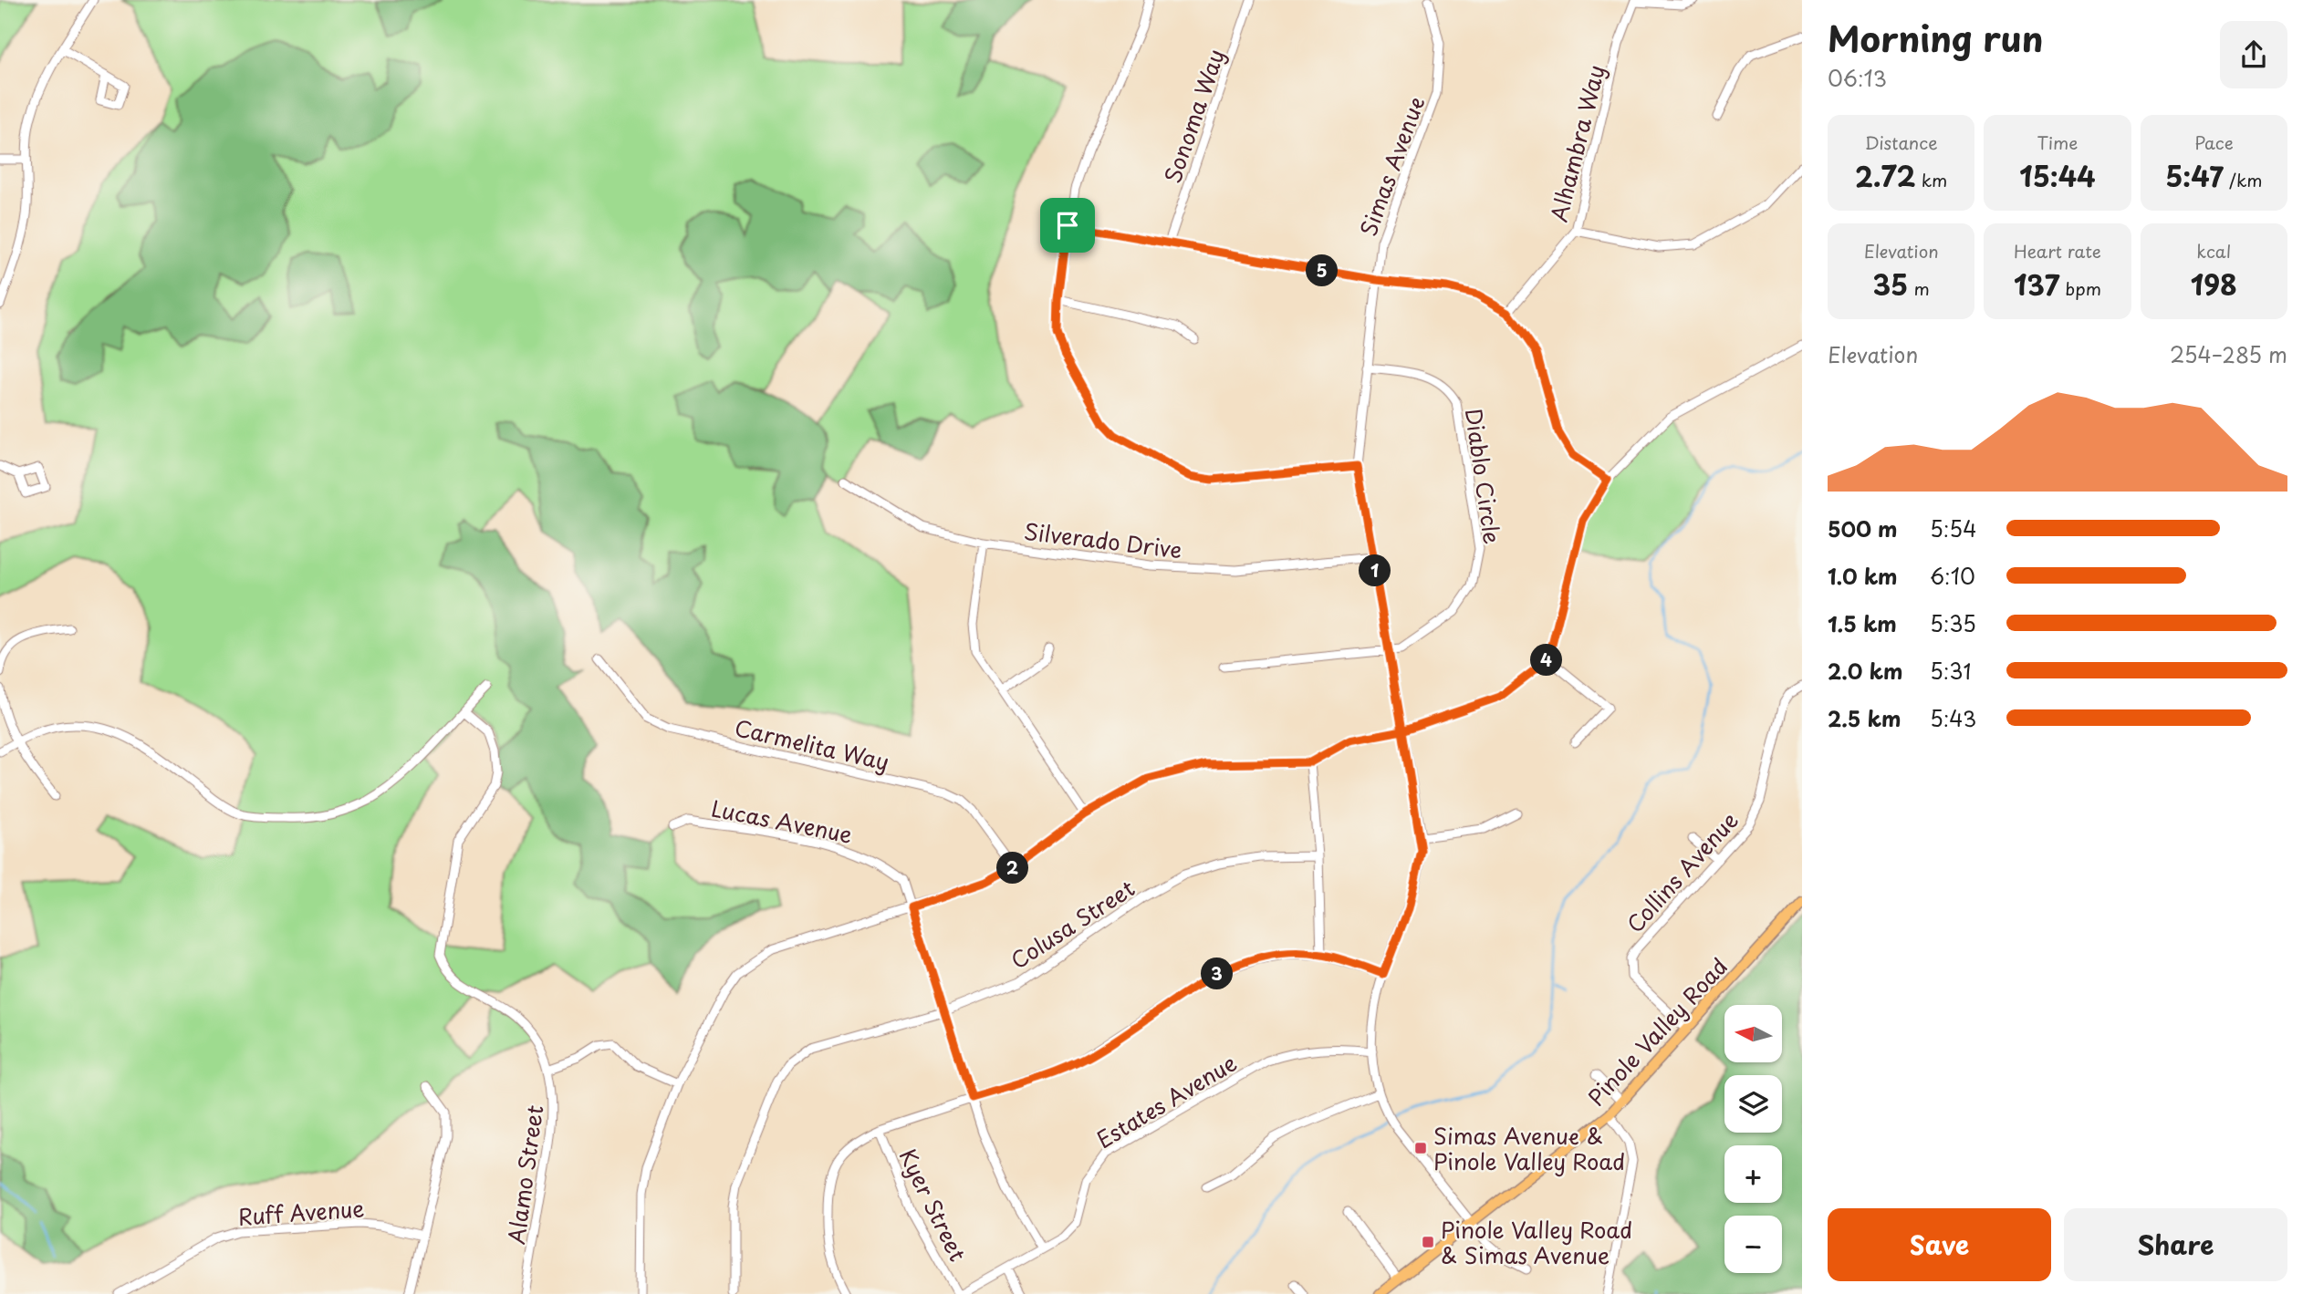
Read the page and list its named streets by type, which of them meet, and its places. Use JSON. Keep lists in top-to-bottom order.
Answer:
{
  "streets": {
    "main road": ["Pinole Valley Road"],
    "street": [
      "Sonoma Way",
      "Alhambra Way",
      "Simas Avenue",
      "Diablo Circle",
      "Silverado Drive",
      "Carmelita Way",
      "Lucas Avenue",
      "Collins Avenue",
      "Colusa Street",
      "Estates Avenue",
      "Alamo Street",
      "Kyer Street",
      "Ruff Avenue"
    ]
  },
  "crossings": [
    ["Simas Avenue", "Diablo Circle"],
    ["Simas Avenue", "Silverado Drive"],
    ["Simas Avenue", "Pinole Valley Road"],
    ["Simas Avenue", "Estates Avenue"],
    ["Lucas Avenue", "Colusa Street"],
    ["Lucas Avenue", "Estates Avenue"],
    ["Collins Avenue", "Pinole Valley Road"],
    ["Estates Avenue", "Kyer Street"]
  ],
  "places": {
    "transit": ["Simas Avenue & Pinole Valley Road", "Pinole Valley Road & Simas Avenue"]
  },
  "north": "left",
  "page": {
    "heading": ["Morning run", "06:13"],
    "stats": [
      ["Distance", "2.72 km"],
      ["Time", "15:44"],
      ["Pace", "5:47 /km"],
      ["Elevation", "35 m"],
      ["Heart rate", "137 bpm"],
      ["kcal", "198"]
    ],
    "pins": [
      "5",
      "1",
      "4",
      "2",
      "3"
    ],
    "chart": ["Elevation", "254–285 m"],
    "list": [
      {
        "name": "500 m",
        "note": "5:54"
      },
      {
        "name": "1.0 km",
        "note": "6:10"
      },
      {
        "name": "1.5 km",
        "note": "5:35"
      },
      {
        "name": "2.0 km",
        "note": "5:31"
      },
      {
        "name": "2.5 km",
        "note": "5:43"
      }
    ],
    "map_buttons": ["+", "−"],
    "buttons": ["Save", "Share"]
  }
}
